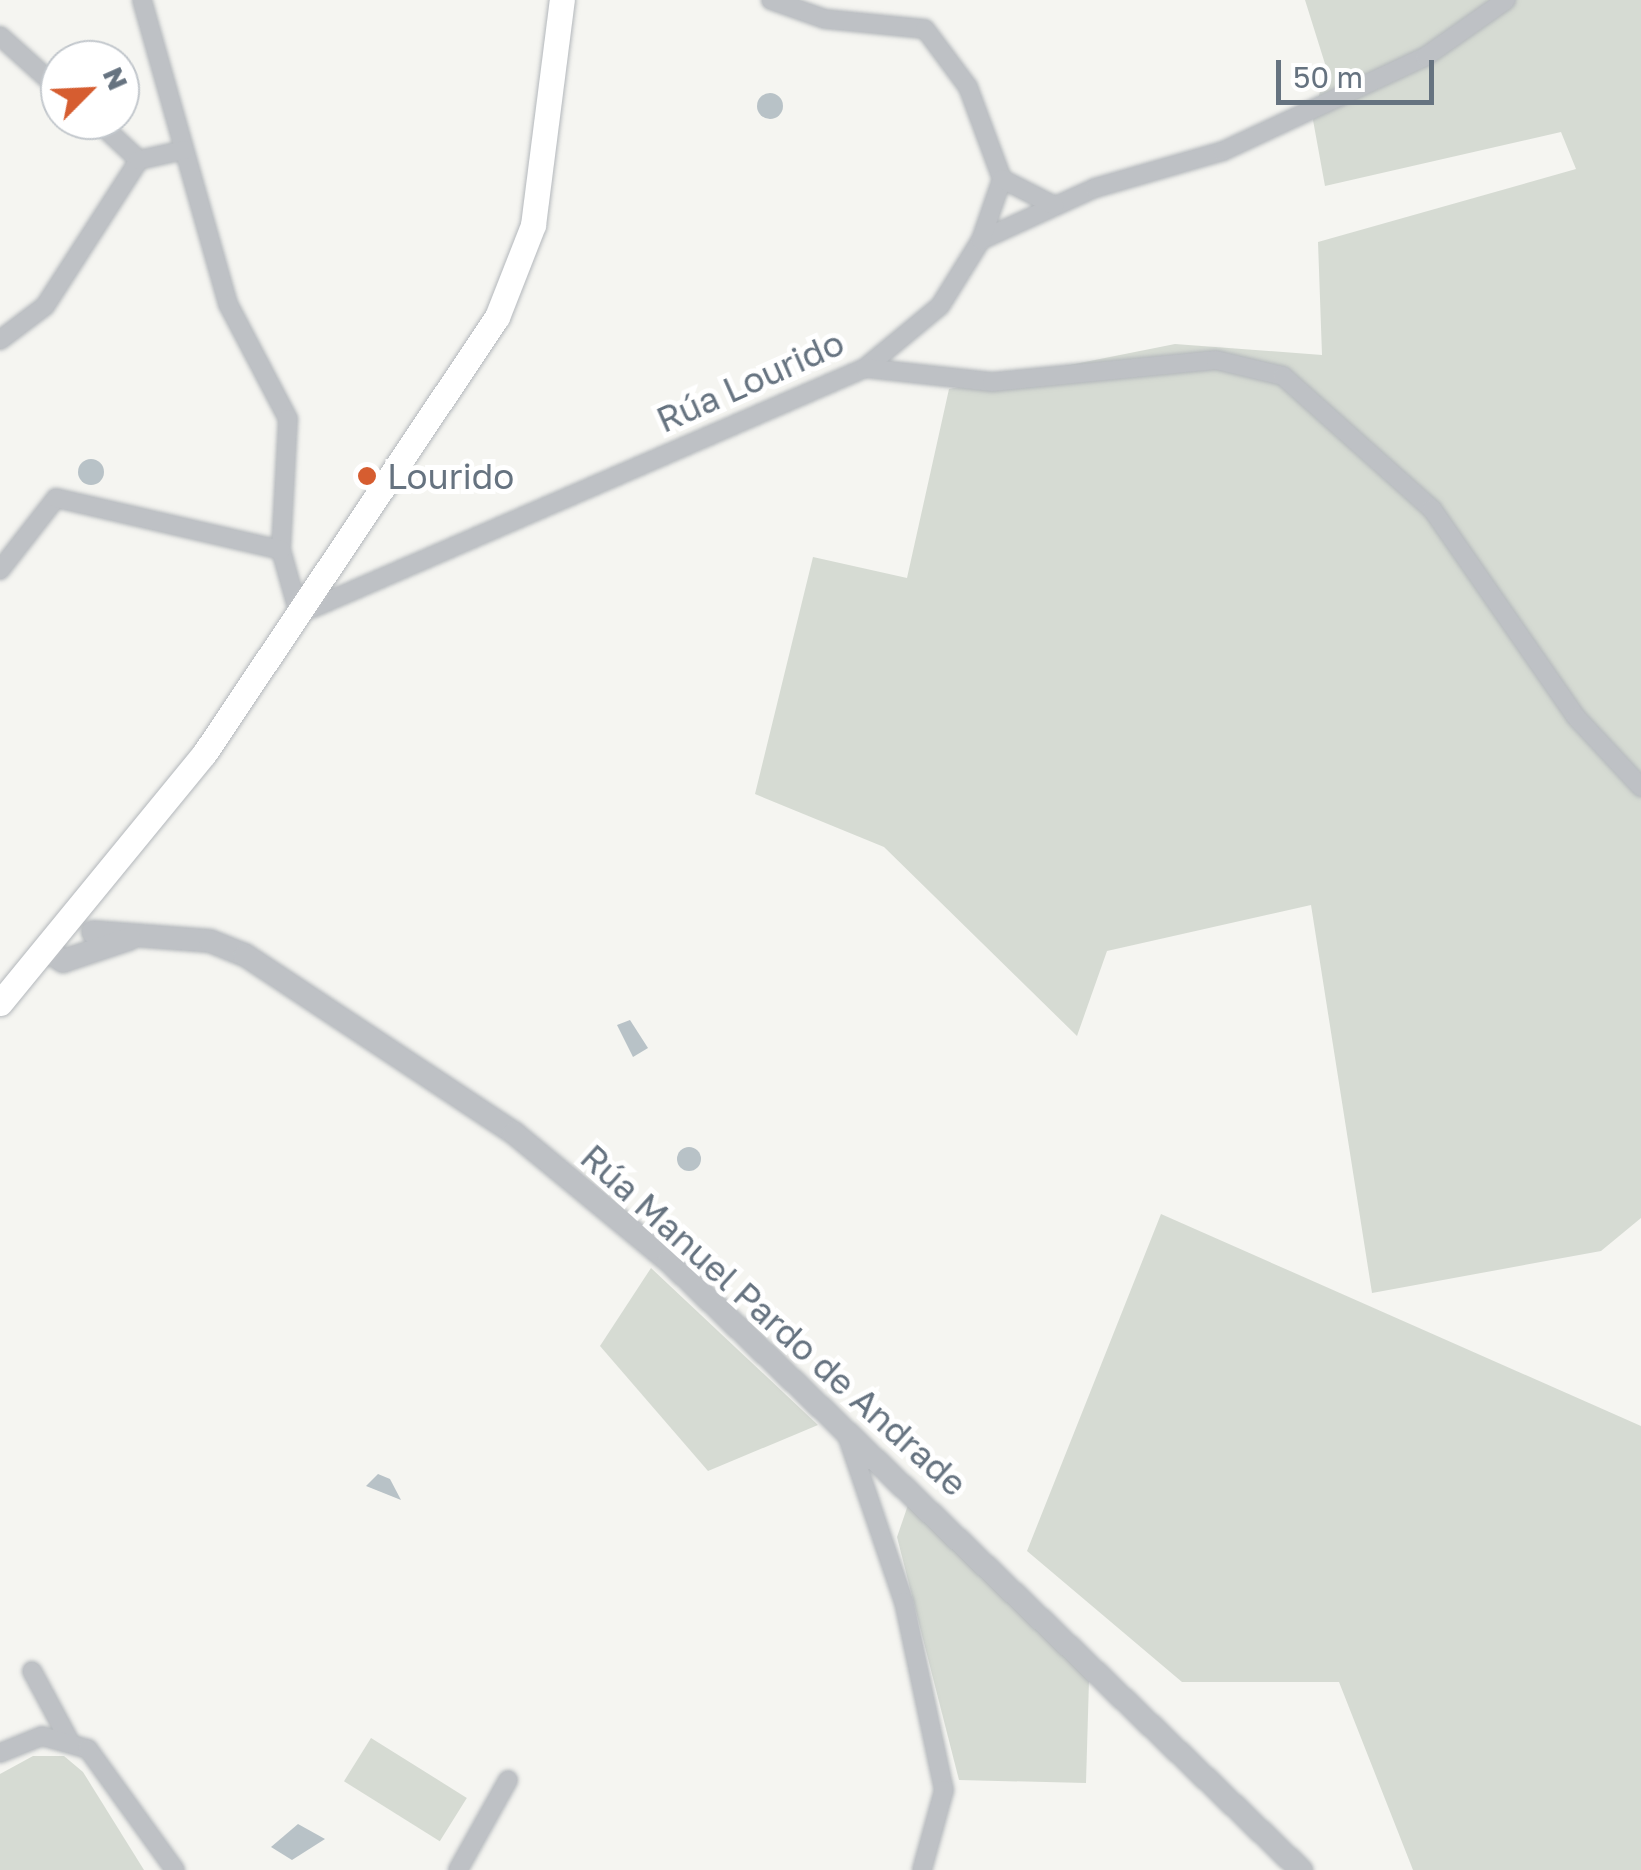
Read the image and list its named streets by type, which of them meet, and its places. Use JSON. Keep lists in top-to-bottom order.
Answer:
{
  "streets": {
    "street": ["Rúa Lourido", "Rúa Manuel Pardo de Andrade"]
  },
  "places": ["Lourido"],
  "scale_bar": "50 m",
  "north": "top right"
}
